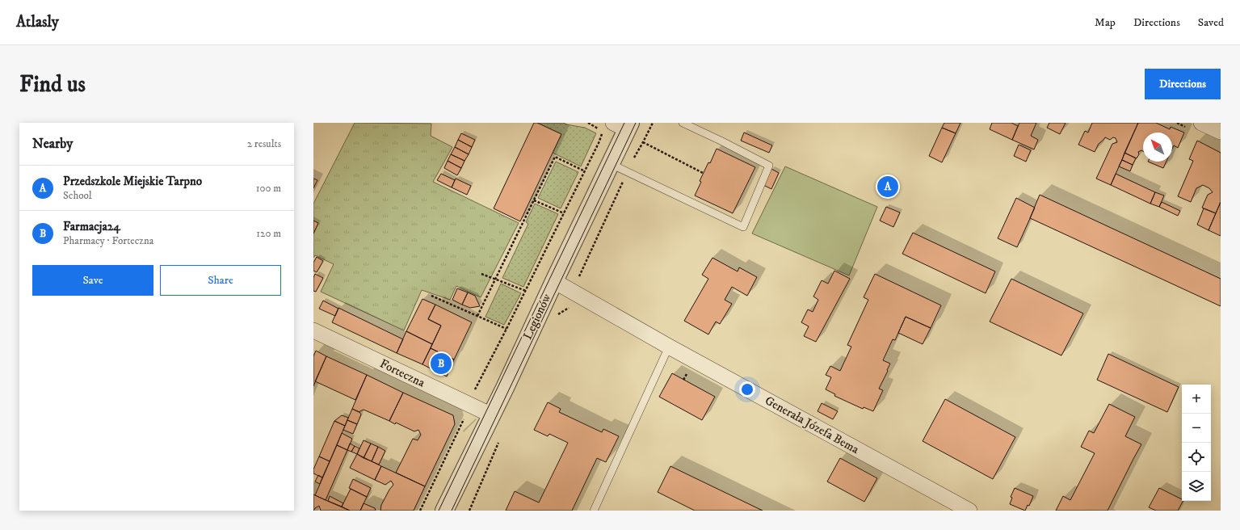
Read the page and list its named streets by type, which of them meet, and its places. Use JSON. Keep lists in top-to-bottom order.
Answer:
{
  "streets": {
    "street": ["Legionów", "Forteczna", "Generała Józefa Bema"]
  },
  "crossings": [
    ["Legionów", "Forteczna"],
    ["Legionów", "Generała Józefa Bema"]
  ],
  "north": "top left",
  "page": {
    "header": "Atlasly",
    "nav": ["Map", "Directions", "Saved"],
    "buttons": [
      "Directions",
      ["Save", "Share"]
    ],
    "title": "Find us",
    "heading": ["Nearby", "2 results"],
    "list": [
      {
        "mark": "A",
        "name": "Przedszkole Miejskie Tarpno",
        "note": "School",
        "value": "100 m"
      },
      {
        "mark": "B",
        "name": "Farmacja24",
        "note": "Pharmacy · Forteczna",
        "value": "120 m"
      }
    ],
    "pins": ["A", "B"],
    "map_buttons": ["+", "−"]
  }
}
